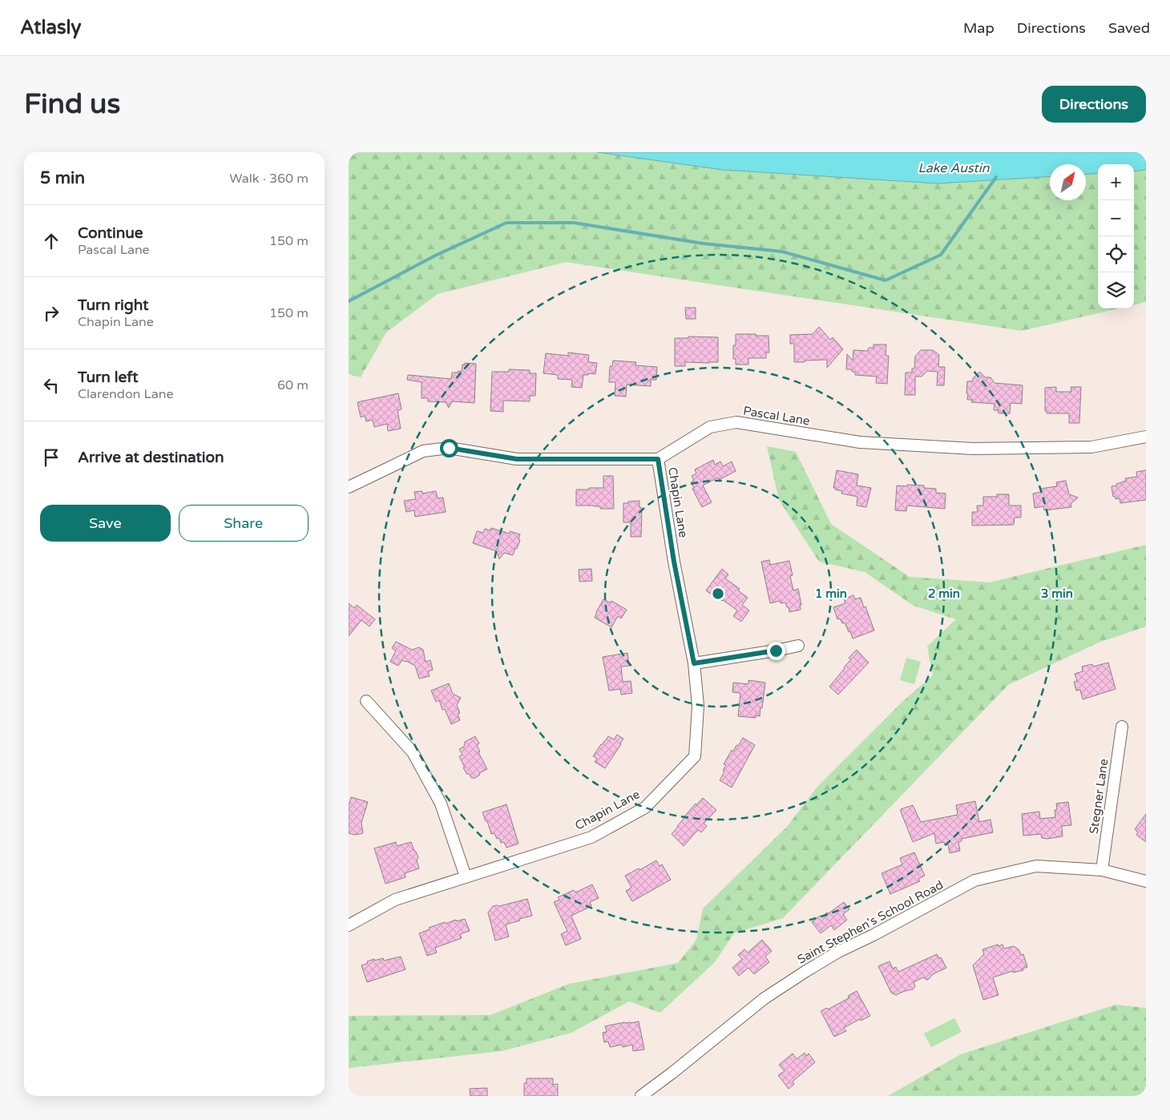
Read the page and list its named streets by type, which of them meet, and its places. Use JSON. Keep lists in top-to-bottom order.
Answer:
{
  "streets": {
    "street": [
      "Pascal Lane",
      "Chapin Lane",
      "Stegner Lane",
      "Saint Stephen's School Road"
    ]
  },
  "crossings": [
    ["Pascal Lane", "Chapin Lane"],
    ["Stegner Lane", "Saint Stephen's School Road"]
  ],
  "water": ["Lake Austin"],
  "north": "top right",
  "page": {
    "header": "Atlasly",
    "nav": ["Map", "Directions", "Saved"],
    "buttons": [
      "Directions",
      ["Save", "Share"]
    ],
    "title": "Find us",
    "heading": ["5 min", "Walk · 360 m"],
    "map_buttons": ["+", "−"],
    "list": [
      ["Continue", "Pascal Lane", "150 m"],
      ["Turn right", "Chapin Lane", "150 m"],
      ["Turn left", "Clarendon Lane", "60 m"],
      "Arrive at destination"
    ]
  },
  "rings": ["1 min", "2 min", "3 min"]
}
